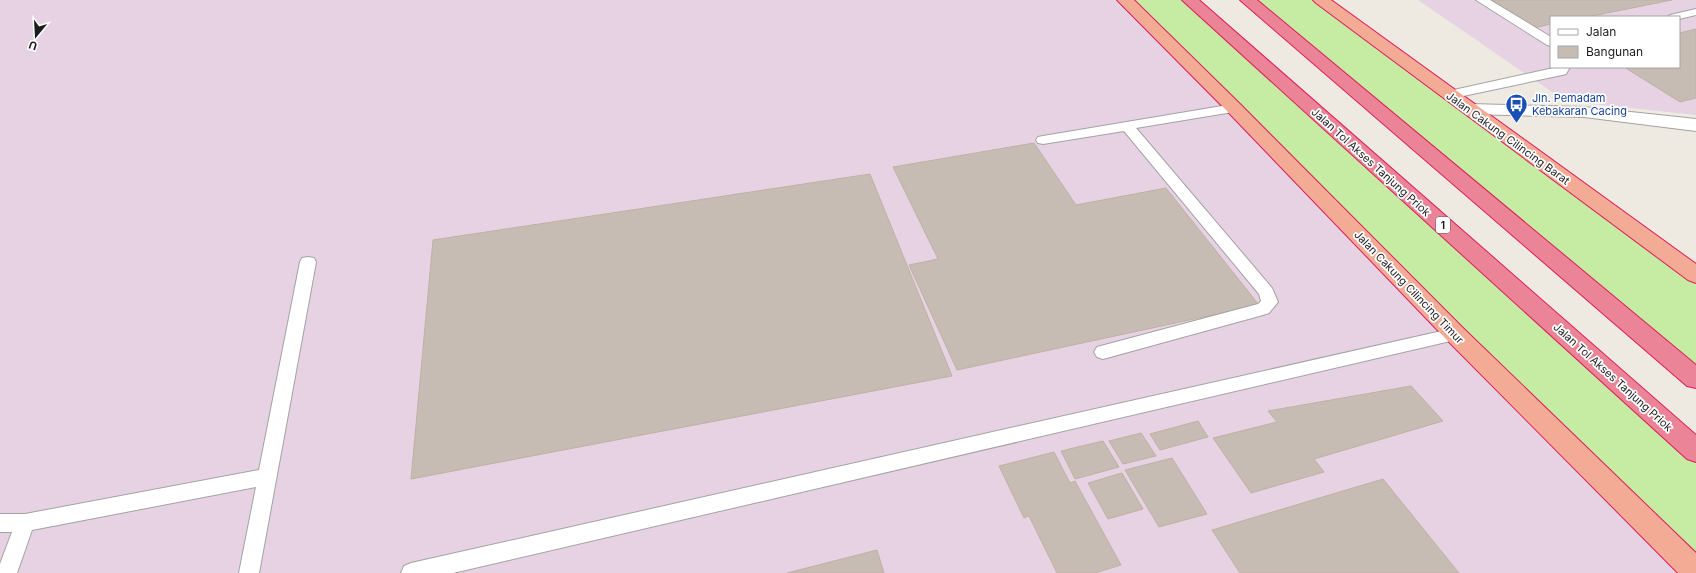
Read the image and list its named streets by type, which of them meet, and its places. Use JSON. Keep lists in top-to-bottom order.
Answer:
{
  "streets": {
    "highway": [
      "Jalan Cakung Cilincing Barat",
      "Jalan Tol Akses Tanjung Priok",
      "1",
      "Jalan Cakung Cilincing Timur"
    ]
  },
  "places": {
    "bus stop": ["Jln. Pemadam Kebakaran Cacing"]
  },
  "legend": ["Jalan", "Bangunan"],
  "north": "bottom"
}
